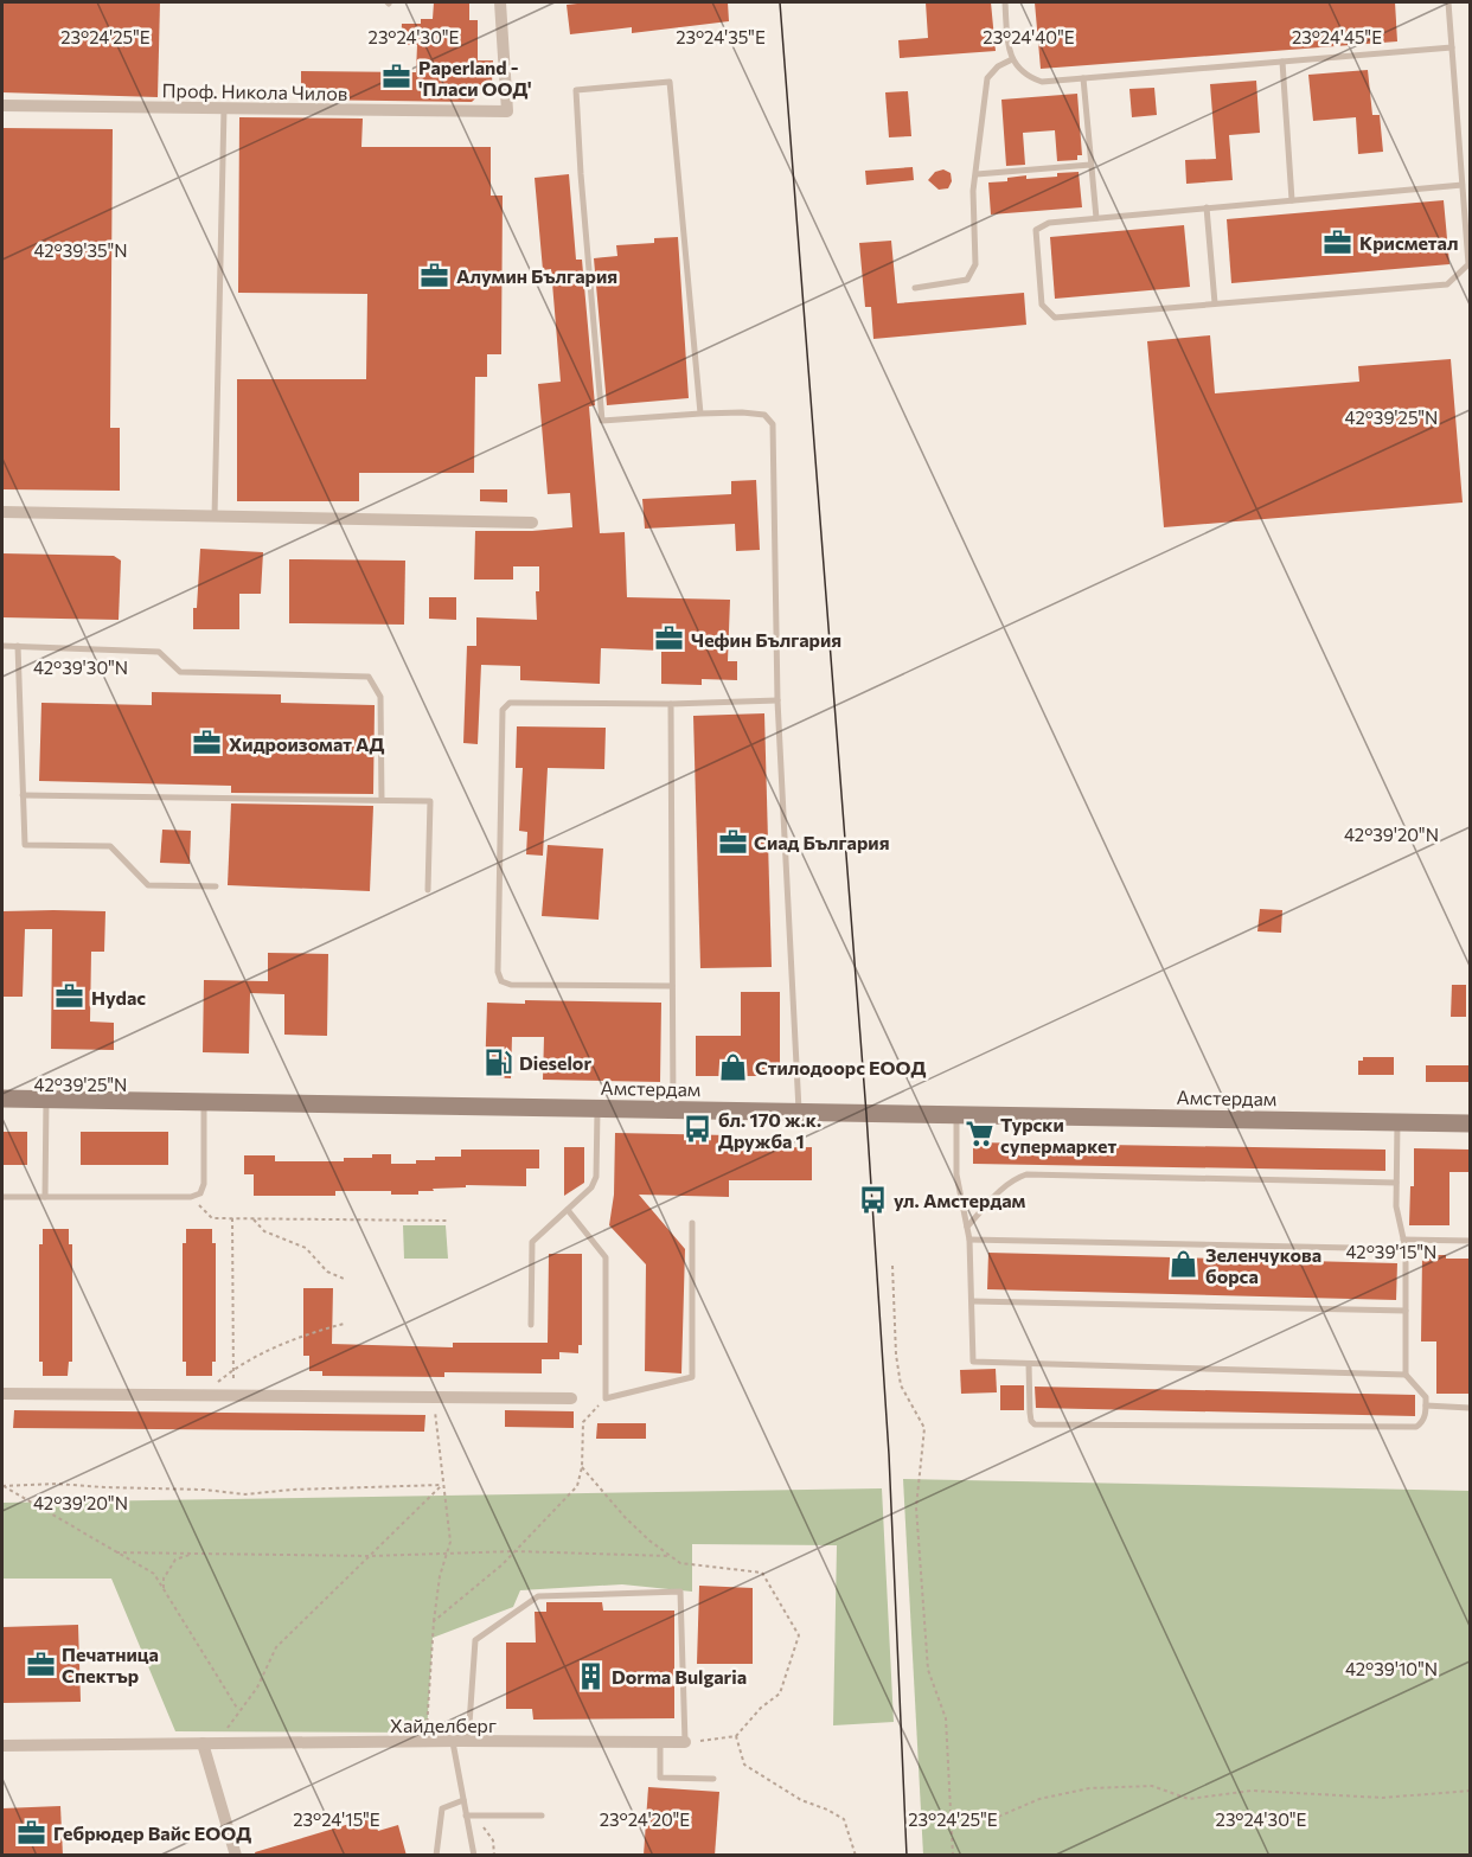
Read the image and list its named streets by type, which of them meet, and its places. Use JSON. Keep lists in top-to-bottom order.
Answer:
{
  "streets": {
    "street": ["Проф. Никола Чилов", "Амстердам", "Хайделберг"]
  },
  "places": {
    "office": [
      "Paperland - 'Пласи ООД'",
      "Крисметал",
      "Алумин България",
      "Чефин България",
      "Хидроизомат АД",
      "Сиад България",
      "Hydac",
      "Печатница Спектър",
      "Гебрюдер Вайс ЕООД"
    ],
    "fuel station": ["Dieselor"],
    "shop": ["Стилодоорс ЕООД", "Зеленчукова борса"],
    "bus stop": ["бл. 170 ж.к. Дружба 1", "ул. Амстердам"],
    "supermarket": ["Турски супермаркет"],
    "building": ["Dorma Bulgaria"]
  },
  "coordinates": [
    "23°24'25\"E",
    "23°24'30\"E",
    "23°24'35\"E",
    "23°24'45\"E",
    "23°24'40\"E",
    "42°39'35\"N",
    "42°39'25\"N",
    "42°39'30\"N",
    "42°39'20\"N",
    "42°39'15\"N",
    "42°39'10\"N",
    "23°24'15\"E",
    "23°24'20\"E"
  ]
}
